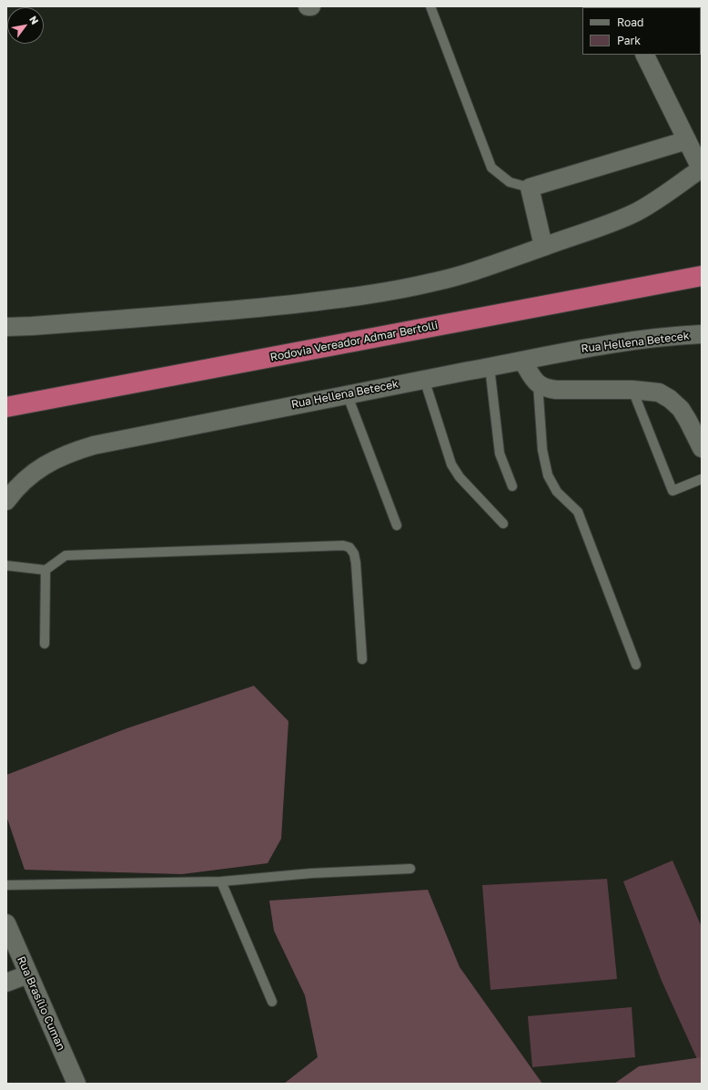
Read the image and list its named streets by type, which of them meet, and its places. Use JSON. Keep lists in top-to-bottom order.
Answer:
{
  "streets": {
    "highway": ["Rodovia Vereador Admar Bertolli"],
    "street": ["Rua Hellena Betecek", "Rua Brasílio Cuman"]
  },
  "legend": ["Road", "Park"],
  "north": "top right"
}
